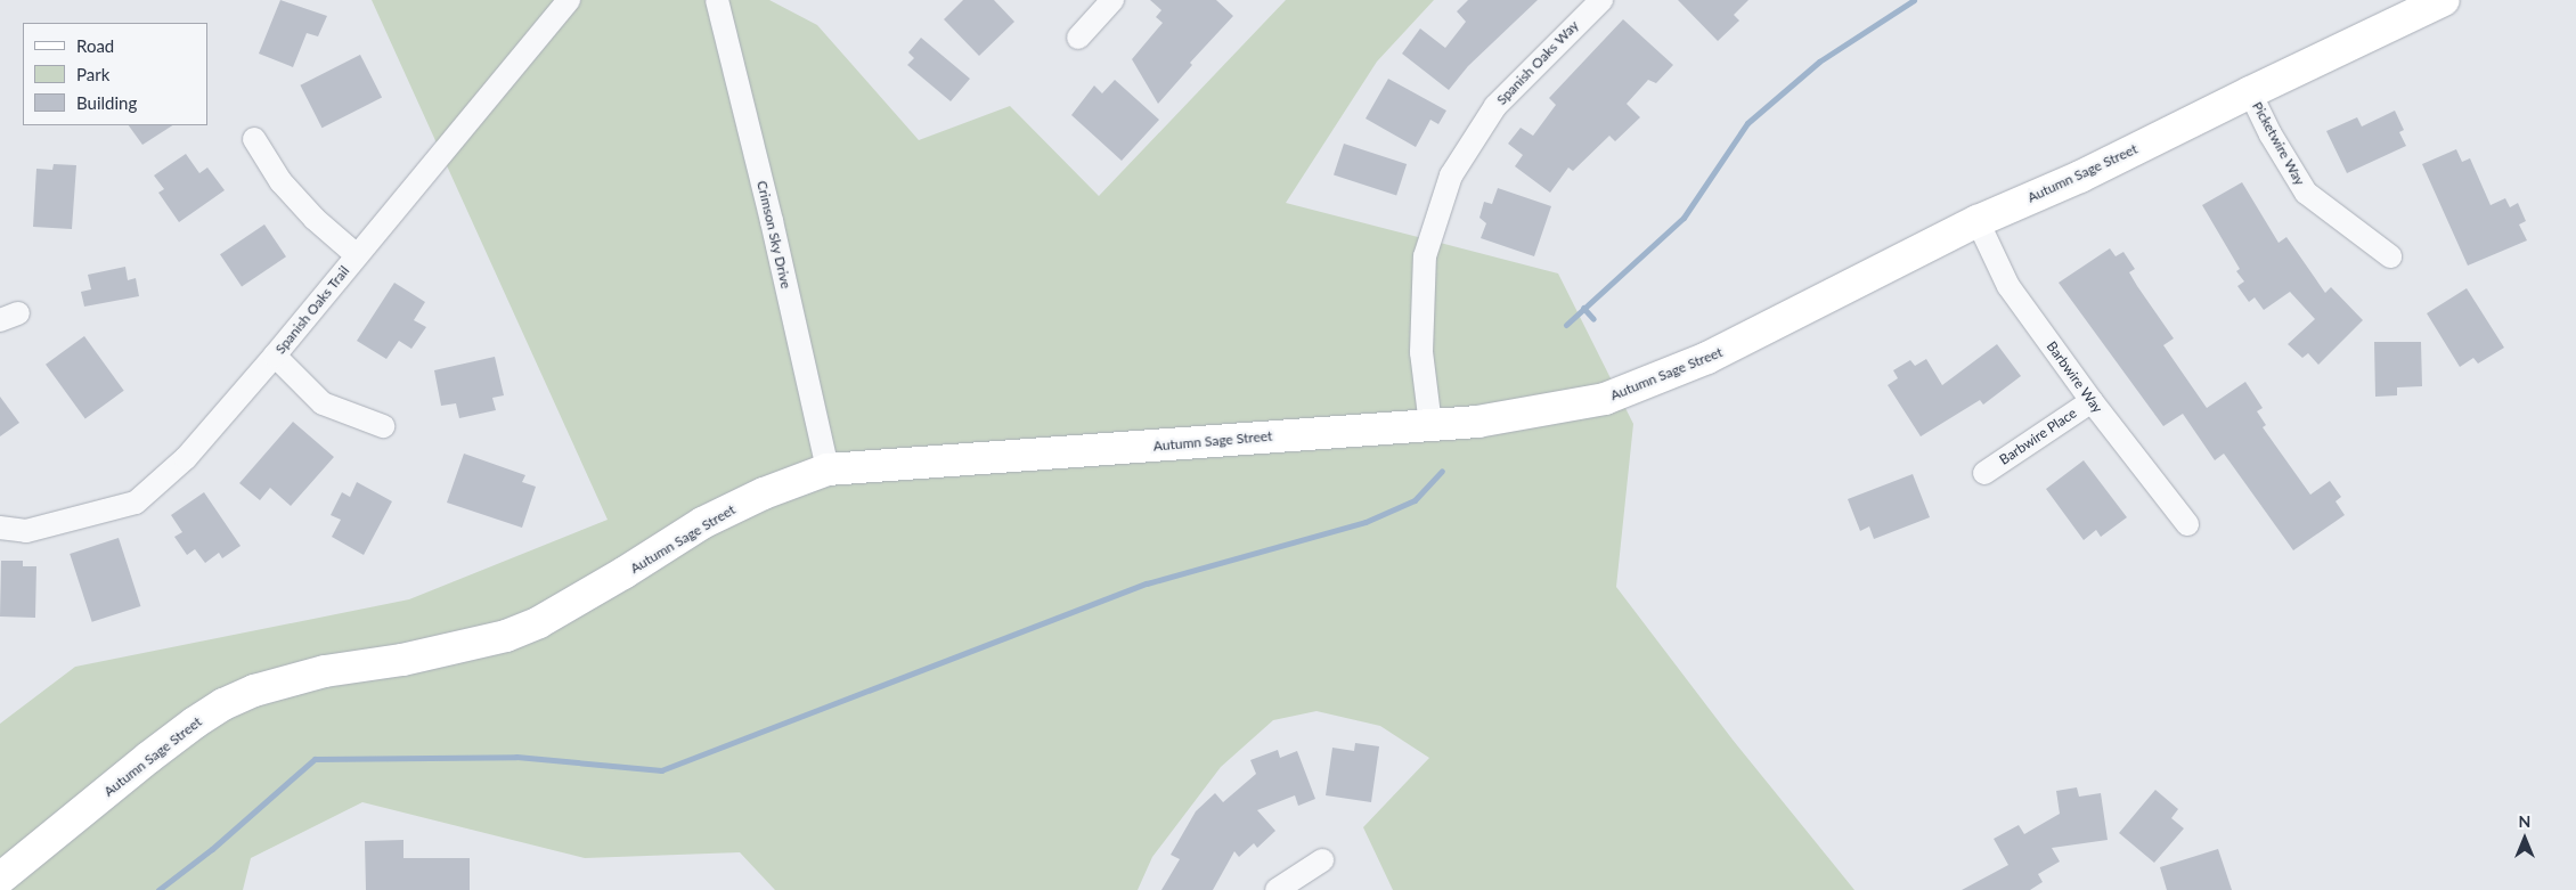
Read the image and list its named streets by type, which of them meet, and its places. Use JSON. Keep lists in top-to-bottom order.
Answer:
{
  "streets": {
    "street": [
      "Spanish Oaks Way",
      "Picketwire Way",
      "Autumn Sage Street",
      "Crimson Sky Drive",
      "Spanish Oaks Trail",
      "Barbwire Way",
      "Barbwire Place"
    ]
  },
  "crossings": [
    ["Spanish Oaks Way", "Autumn Sage Street"],
    ["Picketwire Way", "Autumn Sage Street"],
    ["Autumn Sage Street", "Crimson Sky Drive"],
    ["Autumn Sage Street", "Barbwire Way"],
    ["Barbwire Way", "Barbwire Place"]
  ],
  "legend": ["Road", "Park", "Building"],
  "north": "top"
}
